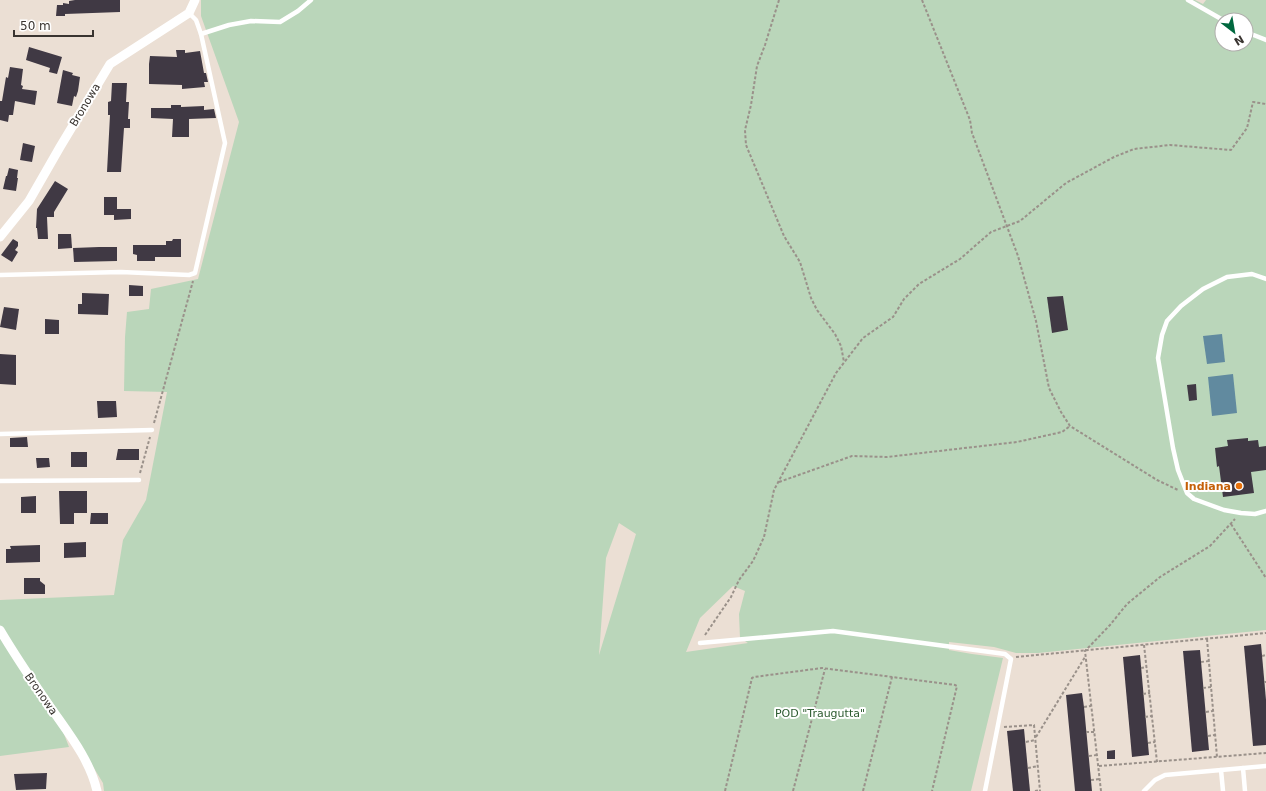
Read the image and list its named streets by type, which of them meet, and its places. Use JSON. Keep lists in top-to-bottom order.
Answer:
{
  "streets": {
    "street": ["Bronowa"]
  },
  "parks": ["POD \"Traugutta\""],
  "places": ["Indiana"],
  "scale_bar": "50 m",
  "north": "bottom right"
}
